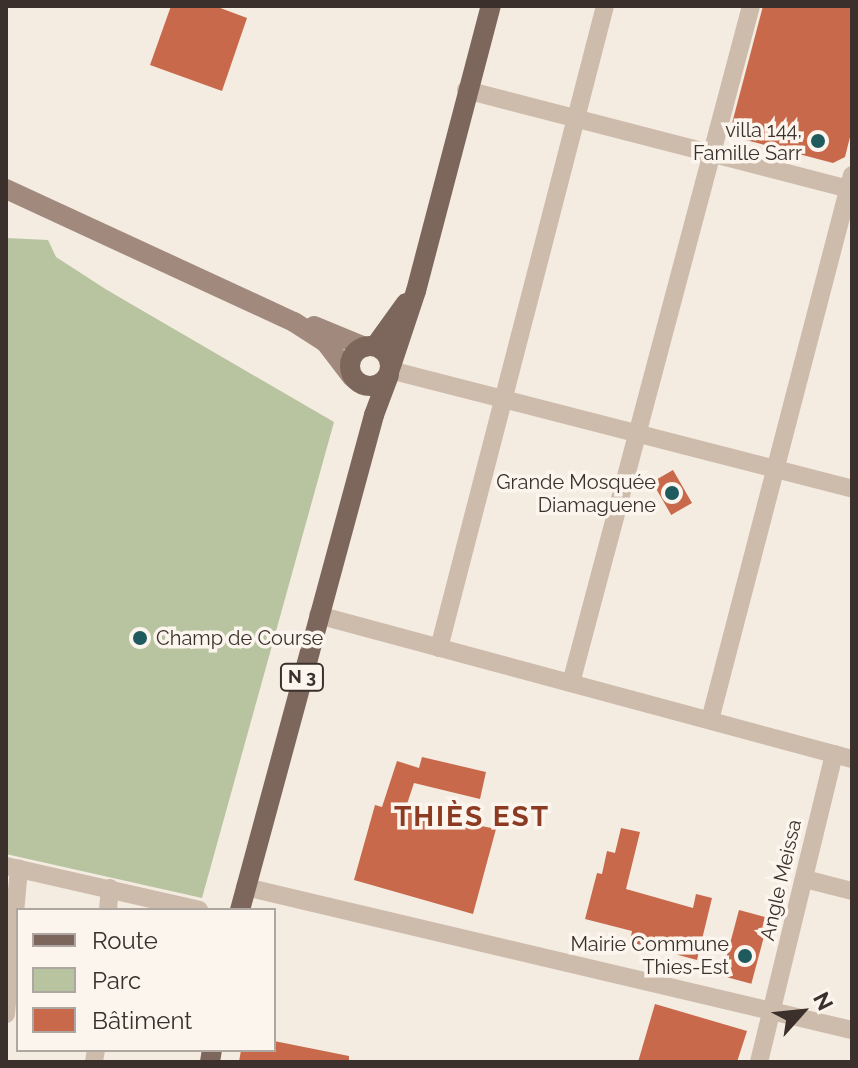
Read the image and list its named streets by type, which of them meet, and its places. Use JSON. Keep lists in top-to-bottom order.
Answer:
{
  "streets": {
    "main road": ["N 3"],
    "street": ["Angle Meissa"]
  },
  "districts": ["THIÈS EST"],
  "places": [
    "villa 144, Famille Sarr",
    "Grande Mosquée Diamaguene",
    "Champ de Course",
    "Mairie Commune Thies-Est"
  ],
  "legend": ["Route", "Parc", "Bâtiment"],
  "north": "top right"
}
